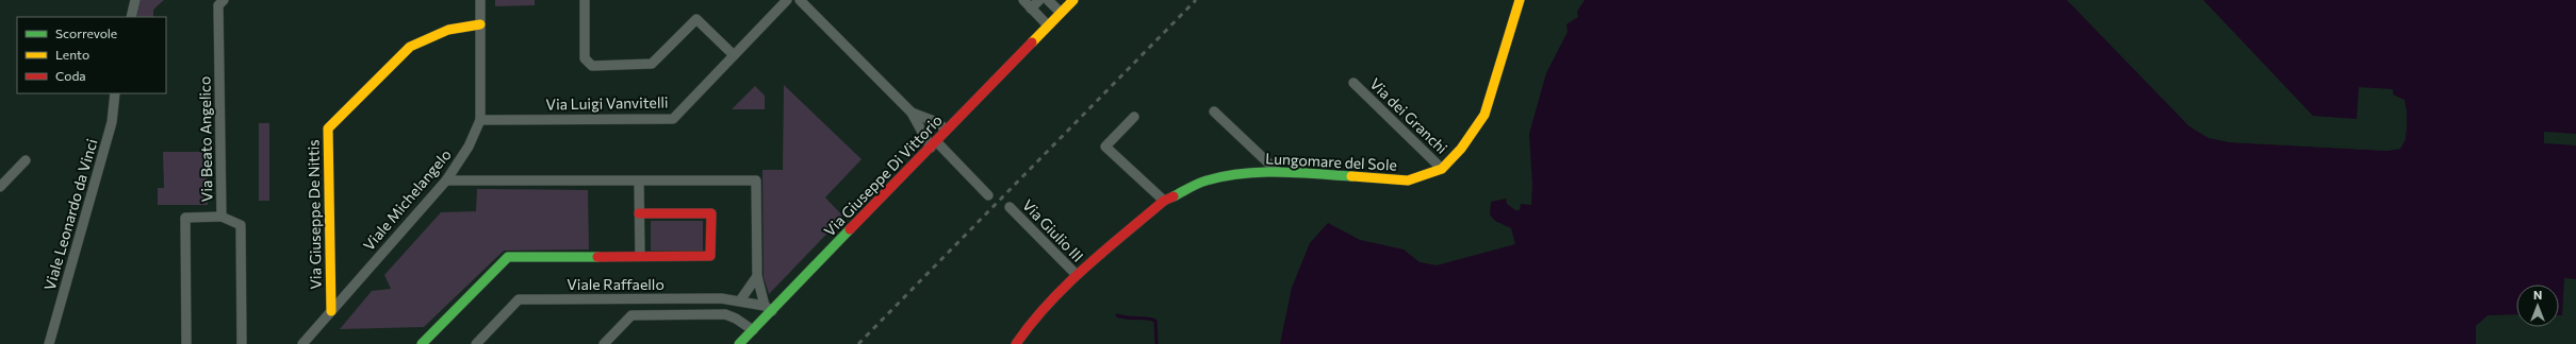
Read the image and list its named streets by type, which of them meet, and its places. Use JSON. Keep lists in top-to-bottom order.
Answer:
{
  "streets": {
    "street": [
      "Via Luigi Vanvitelli",
      "Via dei Granchi",
      "Via Beato Angelico",
      "Lungomare del Sole",
      "Via Giuseppe Di Vittorio",
      "Viale Michelangelo",
      "Viale Leonardo da Vinci",
      "Via Giuseppe De Nittis",
      "Via Giulio III",
      "Viale Raffaello"
    ]
  },
  "crossings": [
    ["Via Luigi Vanvitelli", "Viale Michelangelo"],
    ["Via dei Granchi", "Lungomare del Sole"],
    ["Lungomare del Sole", "Via Giulio III"],
    ["Via Giuseppe Di Vittorio", "Viale Raffaello"],
    ["Viale Michelangelo", "Via Giuseppe De Nittis"]
  ],
  "legend": ["Scorrevole", "Lento", "Coda"],
  "north": "top"
}
